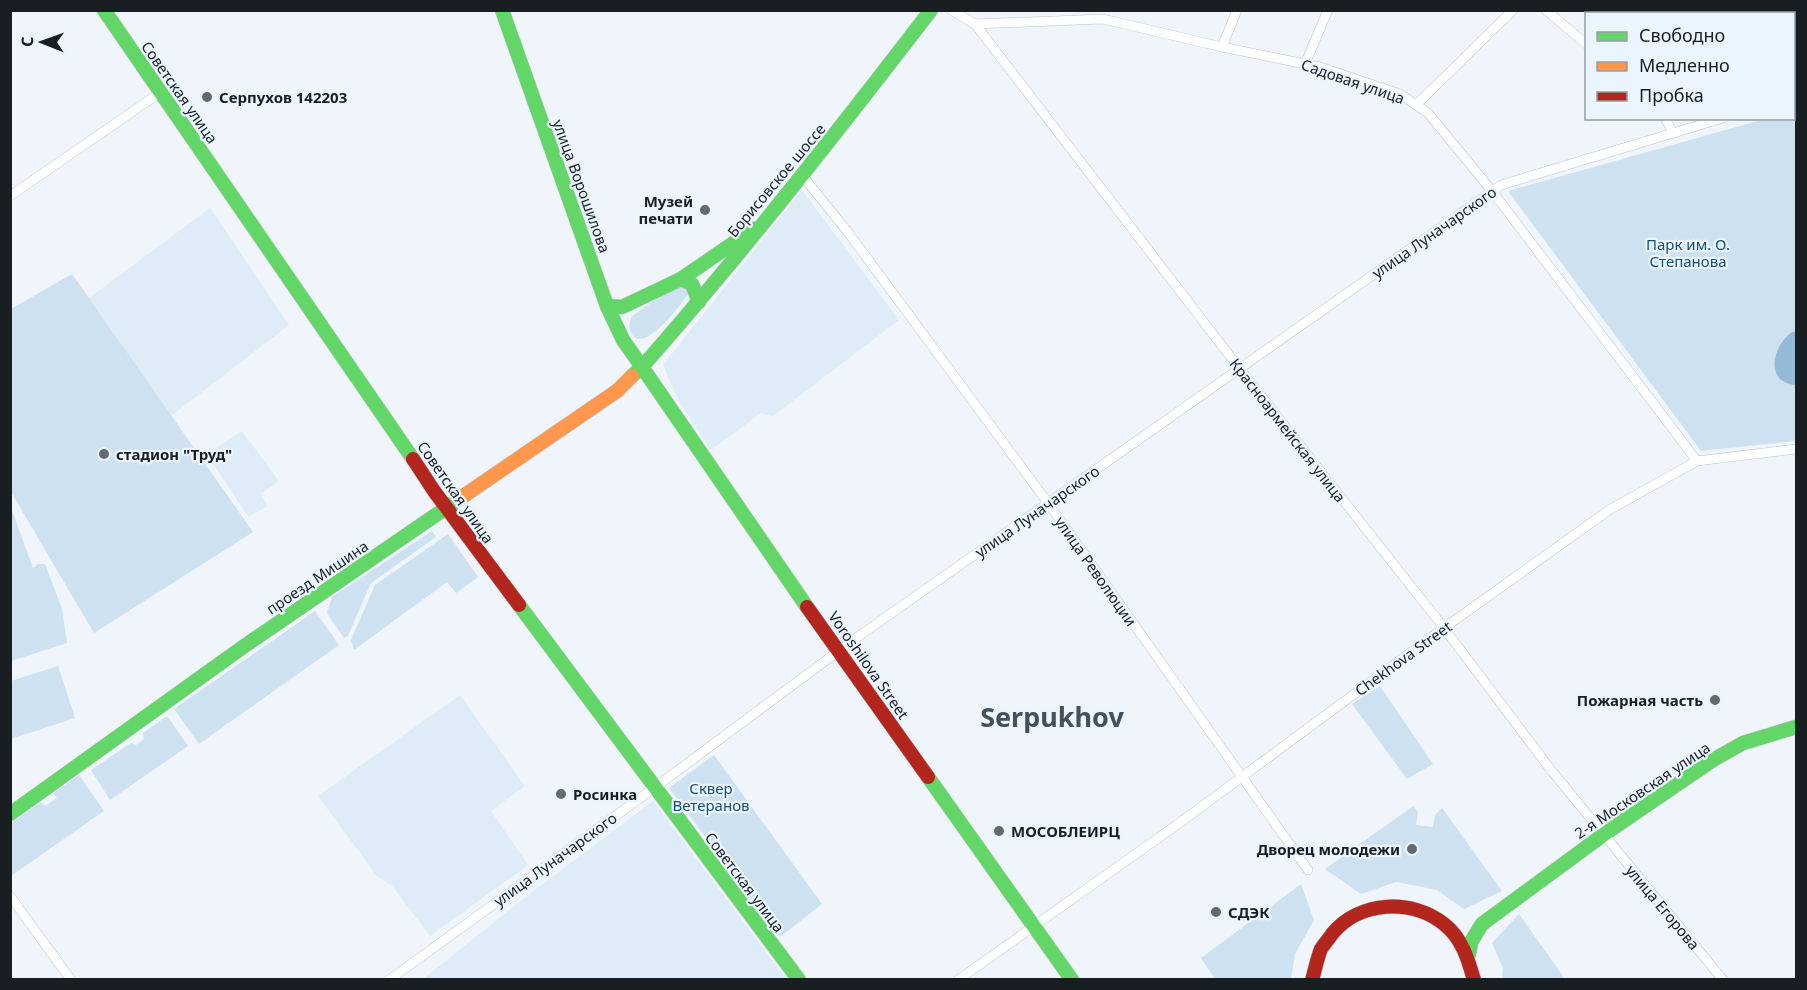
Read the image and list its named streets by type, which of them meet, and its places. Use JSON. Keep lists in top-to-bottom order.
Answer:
{
  "streets": {
    "main road": [
      "Советская улица",
      "Борисовское шоссе",
      "улица Ворошилова",
      "проезд Мишина",
      "Voroshilova Street",
      "2-я Московская улица"
    ],
    "street": [
      "Садовая улица",
      "улица Луначарского",
      "Красноармейская улица",
      "улица Революции",
      "Chekhova Street",
      "улица Егорова"
    ]
  },
  "crossings": [
    ["Садовая улица", "улица Луначарского"],
    ["Садовая улица", "Красноармейская улица"],
    ["Садовая улица", "Chekhova Street"],
    ["Советская улица", "улица Луначарского"],
    ["Советская улица", "проезд Мишина"],
    ["Борисовское шоссе", "улица Ворошилова"],
    ["Борисовское шоссе", "улица Революции"],
    ["Борисовское шоссе", "проезд Мишина"],
    ["Борисовское шоссе", "Voroshilova Street"],
    ["улица Ворошилова", "проезд Мишина"],
    ["улица Ворошилова", "Voroshilova Street"],
    ["улица Луначарского", "Красноармейская улица"],
    ["улица Луначарского", "улица Революции"],
    ["улица Луначарского", "Voroshilova Street"],
    ["Красноармейская улица", "Chekhova Street"],
    ["Красноармейская улица", "2-я Московская улица"],
    ["Красноармейская улица", "улица Егорова"],
    ["улица Революции", "Chekhova Street"],
    ["проезд Мишина", "Voroshilova Street"],
    ["Chekhova Street", "Voroshilova Street"],
    ["2-я Московская улица", "улица Егорова"]
  ],
  "districts": ["Serpukhov"],
  "parks": ["Парк им. О. Степанова", "Сквер Ветеранов"],
  "places": [
    "Серпухов 142203",
    "Музей печати",
    "стадион \"Труд\"",
    "Пожарная часть",
    "Росинка",
    "МОСОБЛЕИРЦ",
    "Дворец молодежи",
    "СДЭК"
  ],
  "legend": ["Свободно", "Медленно", "Пробка"],
  "north": "left"
}
